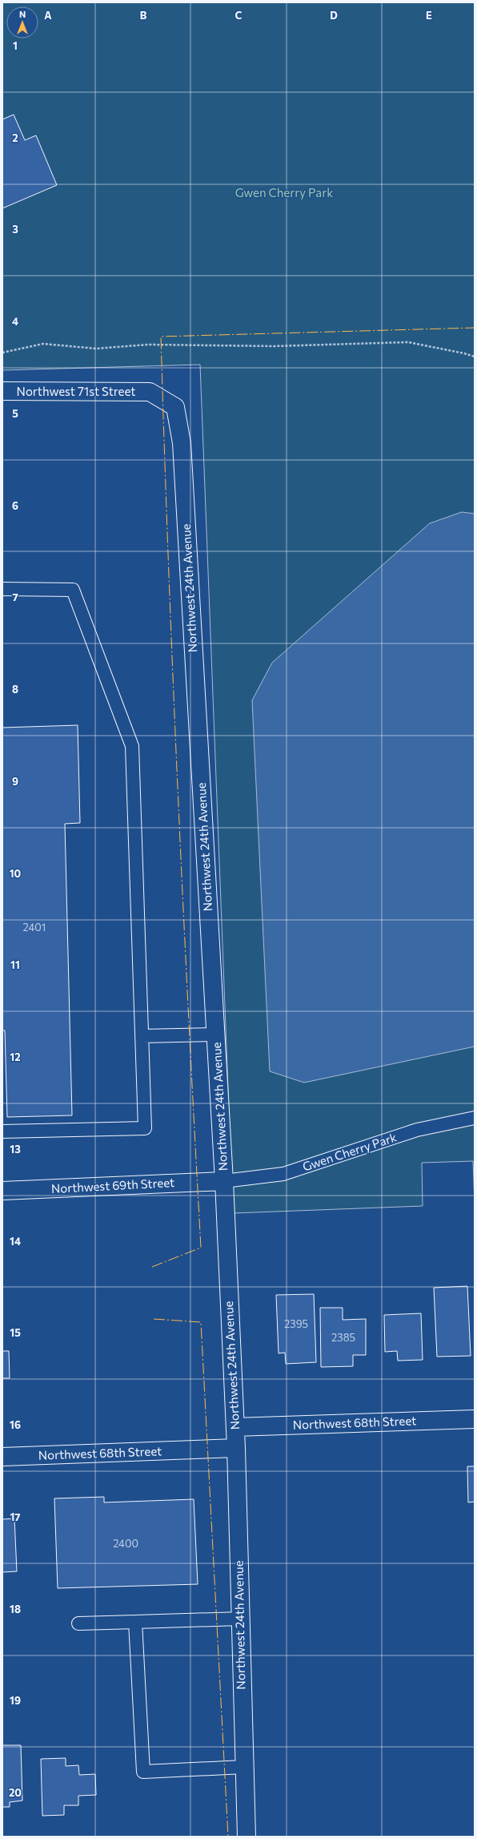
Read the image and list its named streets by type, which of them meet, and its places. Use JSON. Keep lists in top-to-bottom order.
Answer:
{
  "streets": {
    "street": [
      "Northwest 71st Street",
      "Northwest 24th Avenue",
      "Northwest 69th Street",
      "Northwest 68th Street"
    ],
    "lane": ["Gwen Cherry Park"]
  },
  "crossings": [
    ["Northwest 71st Street", "Northwest 24th Avenue"],
    ["Northwest 24th Avenue", "Gwen Cherry Park"],
    ["Northwest 24th Avenue", "Northwest 69th Street"],
    ["Northwest 24th Avenue", "Northwest 68th Street"],
    ["Gwen Cherry Park", "Northwest 69th Street"]
  ],
  "parks": ["Gwen Cherry Park"],
  "house_numbers": [
    "2401",
    "2395",
    "2385",
    "2400"
  ],
  "north": "top",
  "grid": {
    "columns": [
      "A",
      "B",
      "C",
      "D",
      "E"
    ],
    "rows": [
      "1",
      "2",
      "3",
      "4",
      "5",
      "6",
      "7",
      "8",
      "9",
      "10",
      "11",
      "12",
      "13",
      "14",
      "15",
      "16",
      "17",
      "18",
      "19",
      "20"
    ]
  }
}
